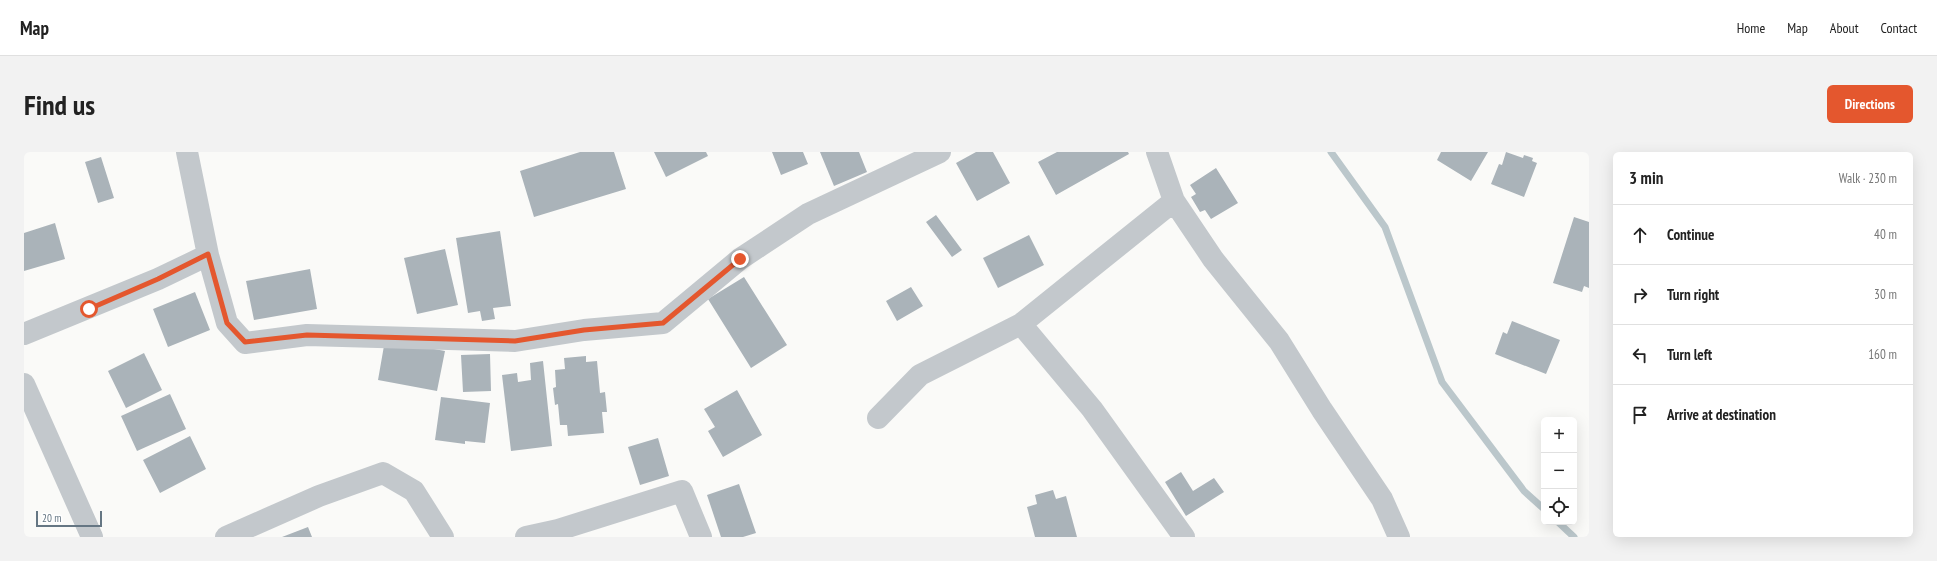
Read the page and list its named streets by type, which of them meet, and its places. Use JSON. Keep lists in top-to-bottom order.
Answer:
{
  "scale_bar": "20 m",
  "page": {
    "header": "Map",
    "nav": [
      "Home",
      "Map",
      "About",
      "Contact"
    ],
    "buttons": "Directions",
    "title": "Find us",
    "heading": ["3 min", "Walk · 230 m"],
    "list": [
      ["Continue", "40 m"],
      ["Turn right", "30 m"],
      ["Turn left", "160 m"],
      "Arrive at destination"
    ],
    "map_buttons": ["+", "−"],
    "scale": "20 m"
  }
}
